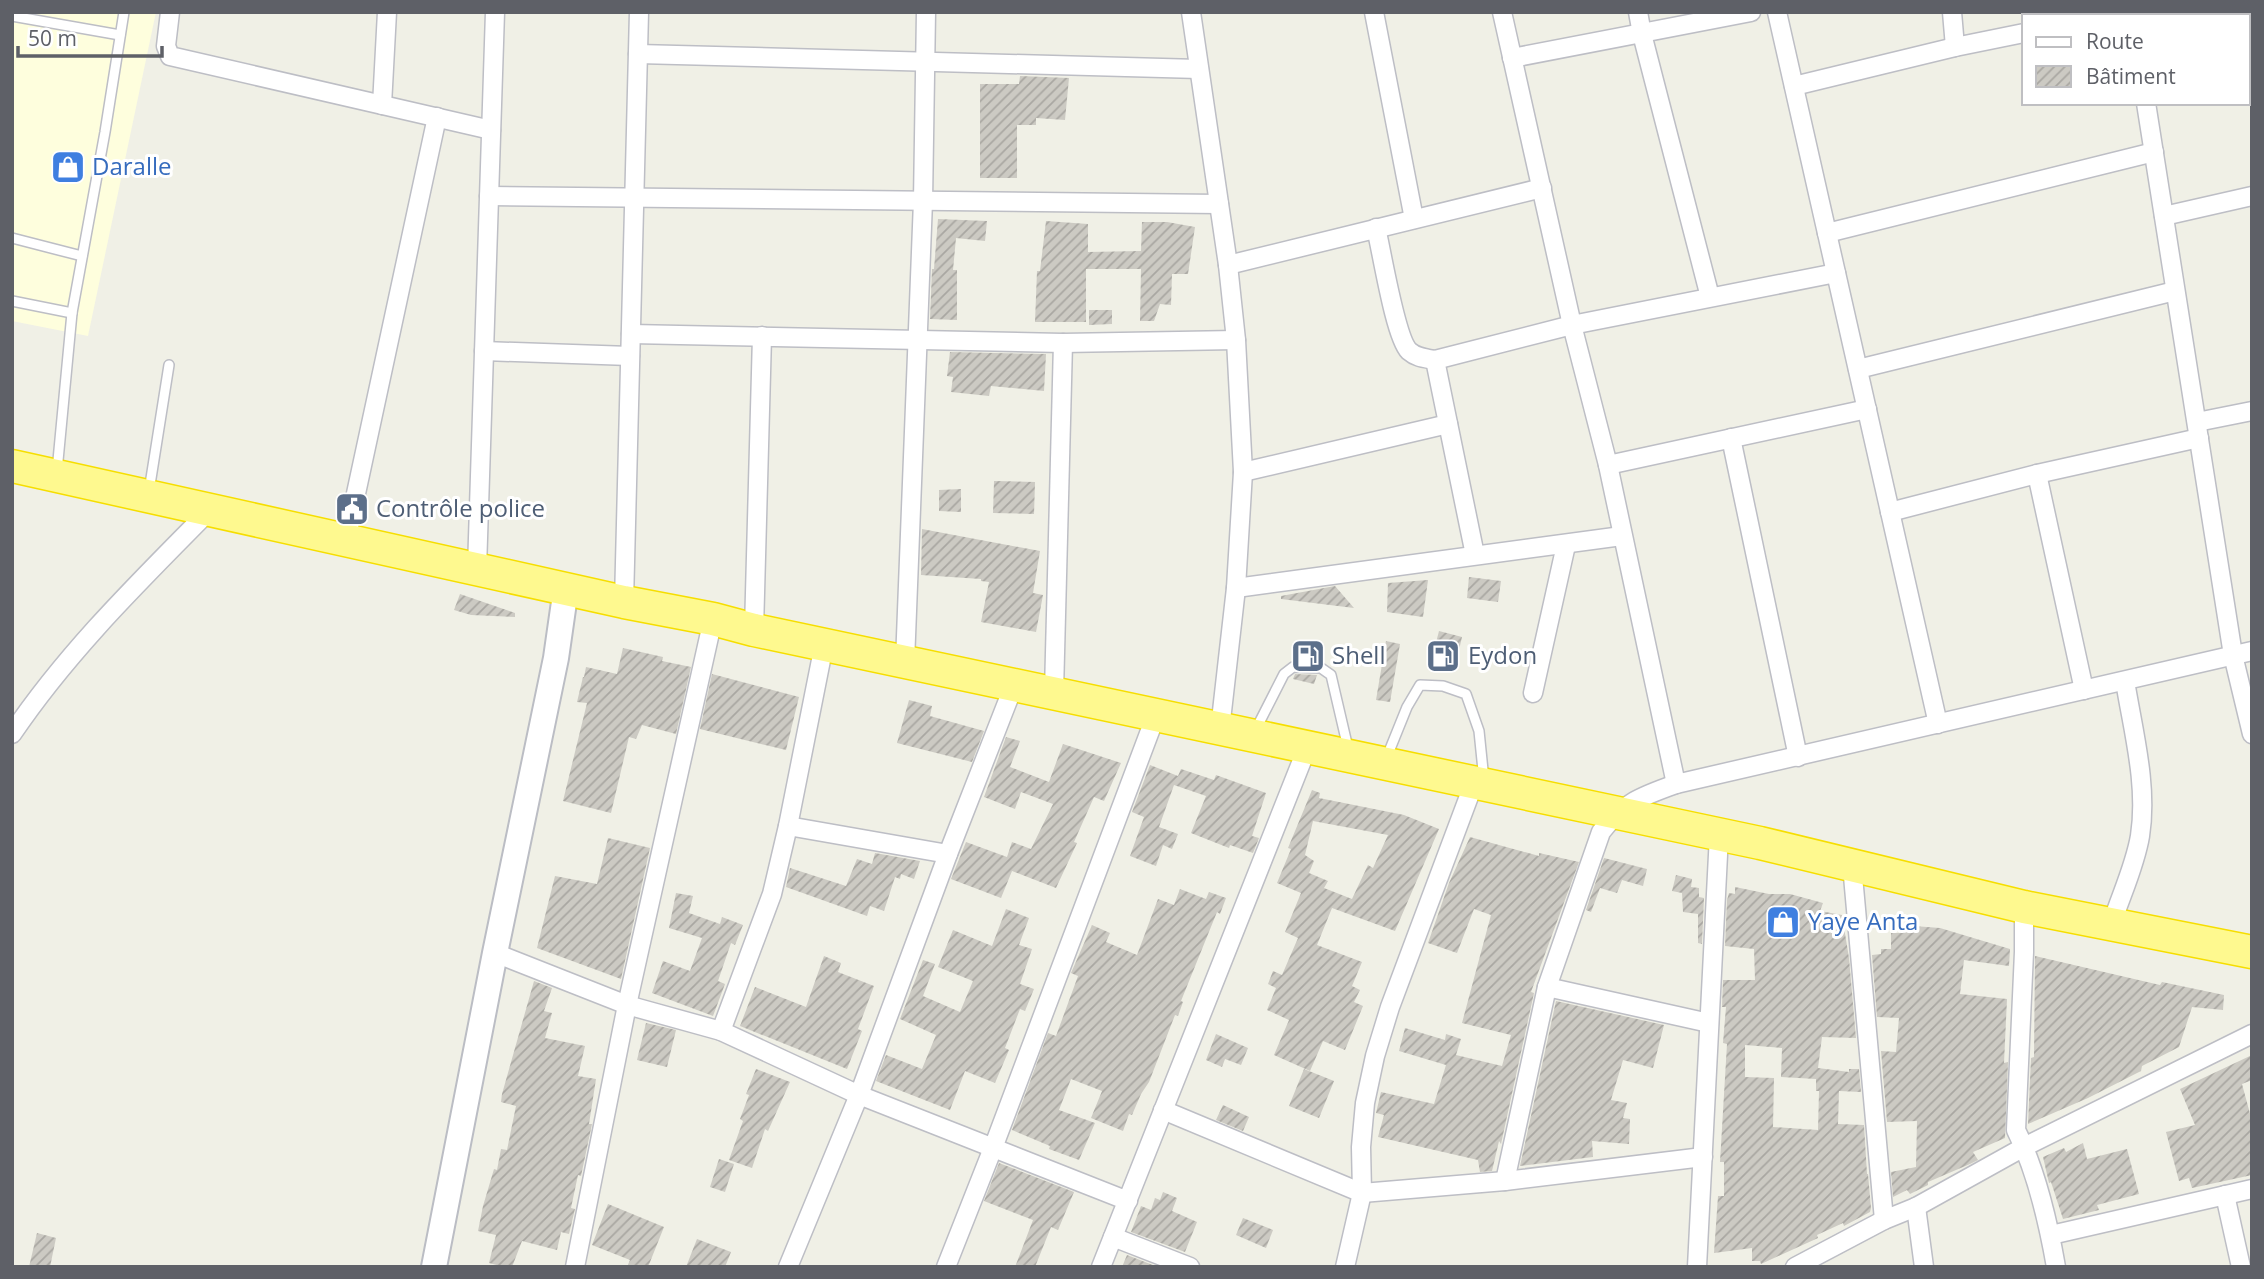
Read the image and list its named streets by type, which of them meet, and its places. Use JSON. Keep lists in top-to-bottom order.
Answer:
{
  "places": {
    "shop": ["Daralle", "Yaye Anta"],
    "public building": ["Contrôle police"],
    "fuel station": ["Shell", "Eydon"]
  },
  "legend": ["Route", "Bâtiment"],
  "scale_bar": "50 m"
}
